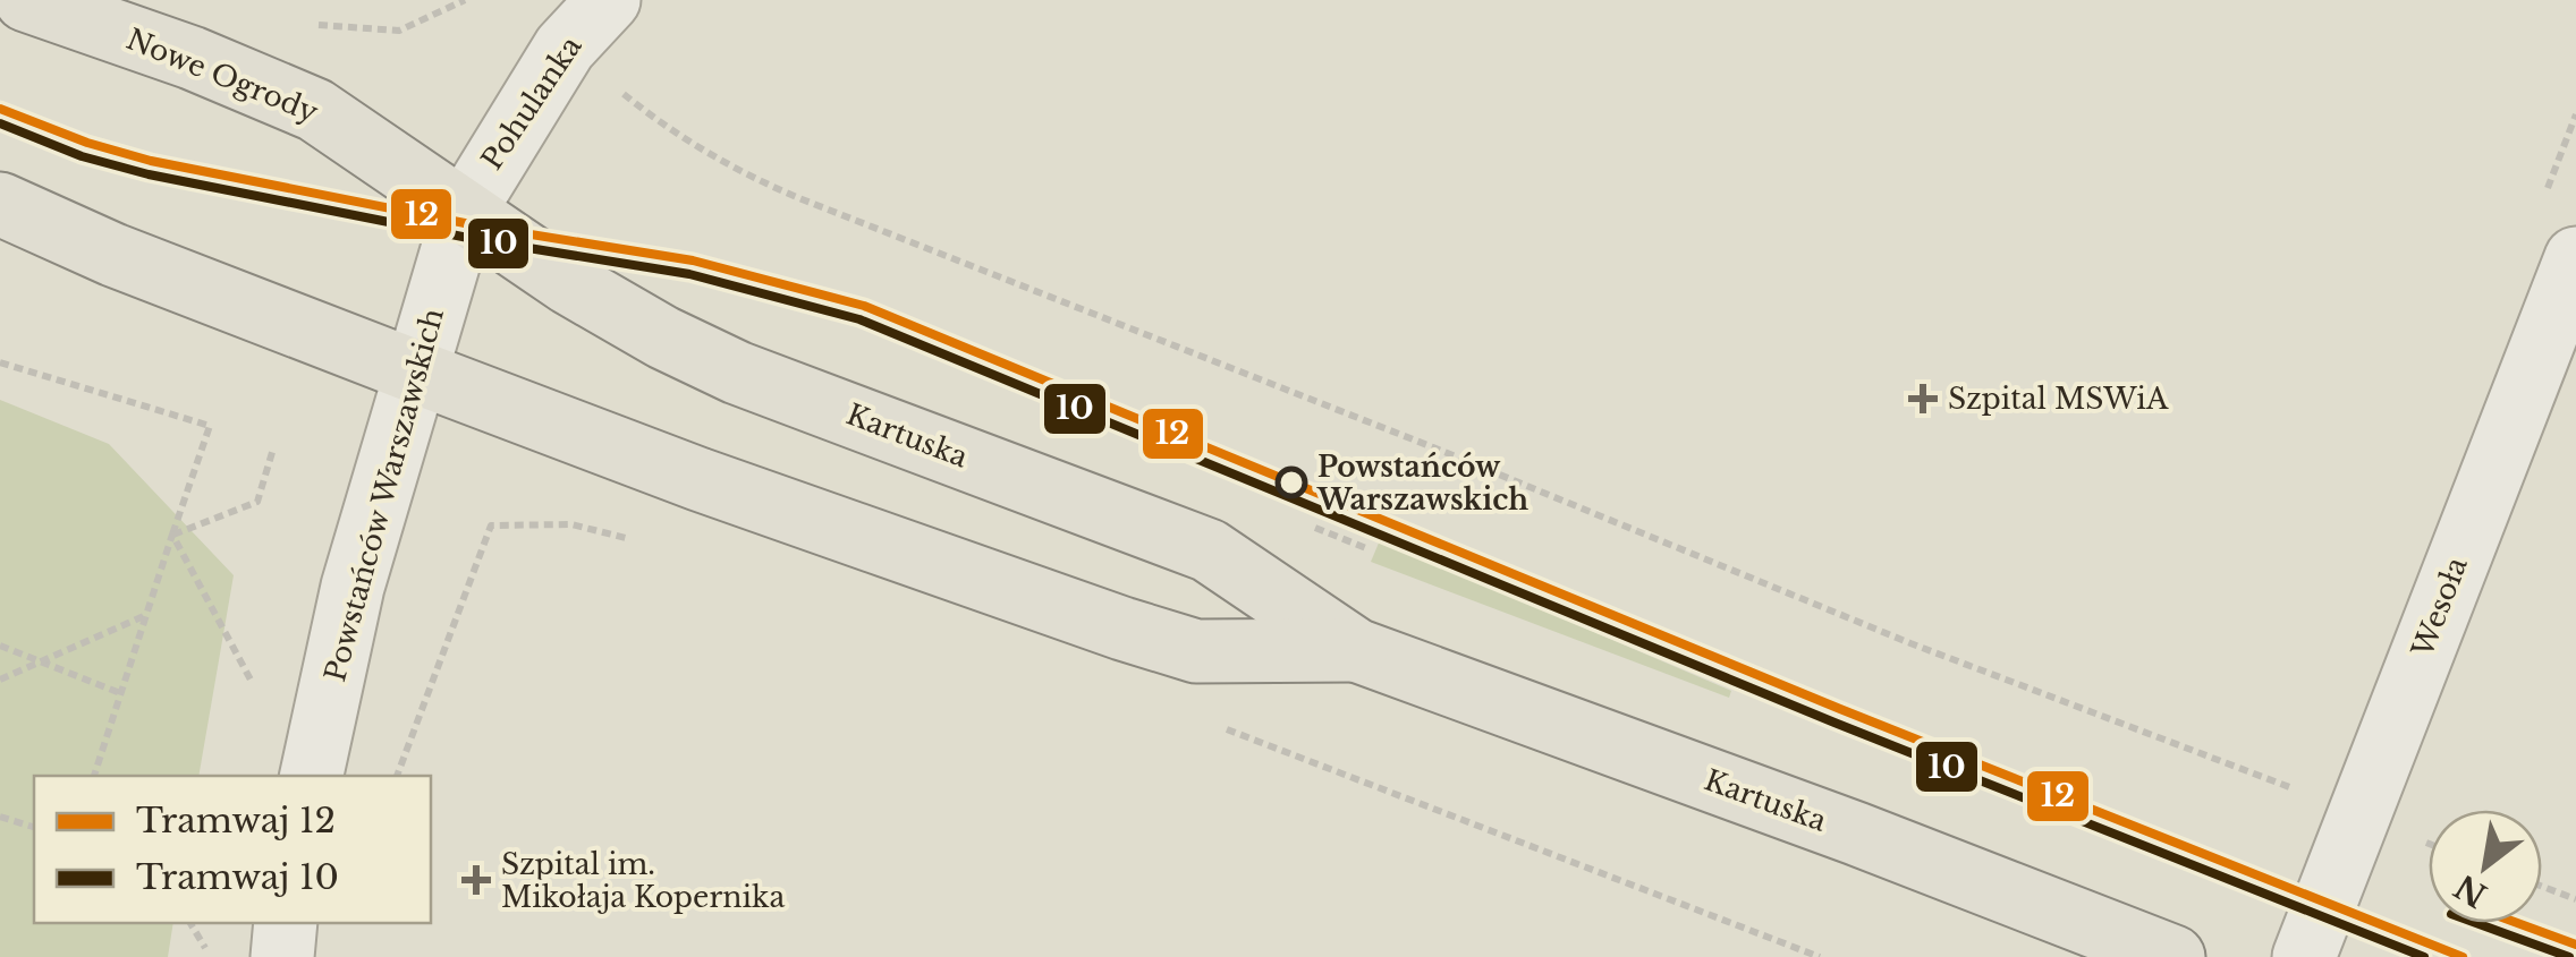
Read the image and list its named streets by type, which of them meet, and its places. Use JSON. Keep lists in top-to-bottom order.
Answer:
{
  "streets": {
    "main road": ["Nowe Ogrody", "Kartuska"],
    "street": ["Pohulanka", "Powstańców Warszawskich", "Wesoła"]
  },
  "crossings": [
    ["Nowe Ogrody", "Pohulanka"],
    ["Nowe Ogrody", "Kartuska"],
    ["Nowe Ogrody", "Powstańców Warszawskich"],
    ["Pohulanka", "Kartuska"],
    ["Pohulanka", "Powstańców Warszawskich"],
    ["Kartuska", "Powstańców Warszawskich"]
  ],
  "places": {
    "health": ["Szpital MSWiA", "Szpital im. Mikołaja Kopernika"],
    "other": ["Powstańców Warszawskich"]
  },
  "lines": ["tram line 12", "tram line 10"],
  "legend": ["Tramwaj 12", "Tramwaj 10"],
  "north": "bottom left"
}
